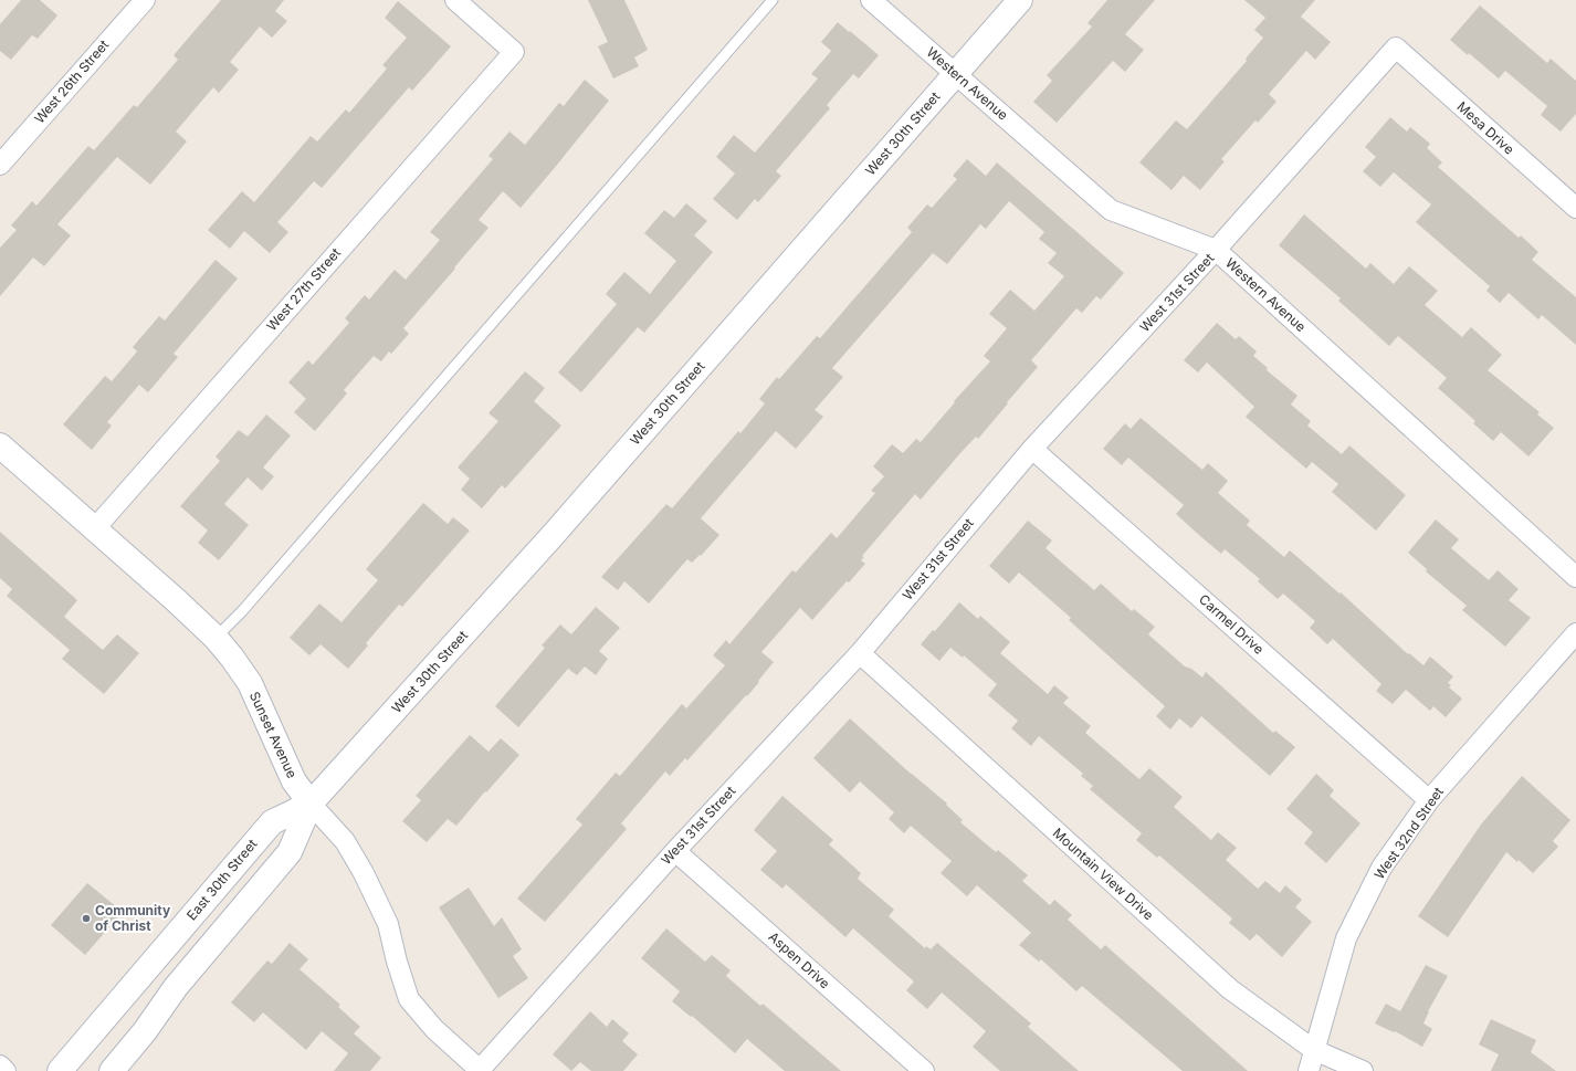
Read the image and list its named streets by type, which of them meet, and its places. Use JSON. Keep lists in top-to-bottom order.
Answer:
{
  "streets": {
    "main road": ["West 30th Street", "Sunset Avenue", "East 30th Street"],
    "street": [
      "West 26th Street",
      "Western Avenue",
      "Mesa Drive",
      "West 27th Street",
      "West 31st Street",
      "Carmel Drive",
      "West 32nd Street",
      "Mountain View Drive",
      "Aspen Drive"
    ]
  },
  "crossings": [
    ["Western Avenue", "West 30th Street"],
    ["Western Avenue", "West 31st Street"],
    ["Mesa Drive", "West 31st Street"],
    ["West 30th Street", "Sunset Avenue"],
    ["West 30th Street", "East 30th Street"],
    ["West 27th Street", "Sunset Avenue"],
    ["West 31st Street", "Carmel Drive"],
    ["West 31st Street", "Sunset Avenue"],
    ["West 31st Street", "Mountain View Drive"],
    ["West 31st Street", "Aspen Drive"],
    ["Carmel Drive", "West 32nd Street"],
    ["Sunset Avenue", "East 30th Street"],
    ["West 32nd Street", "Mountain View Drive"]
  ],
  "places": ["Community of Christ"]
}
